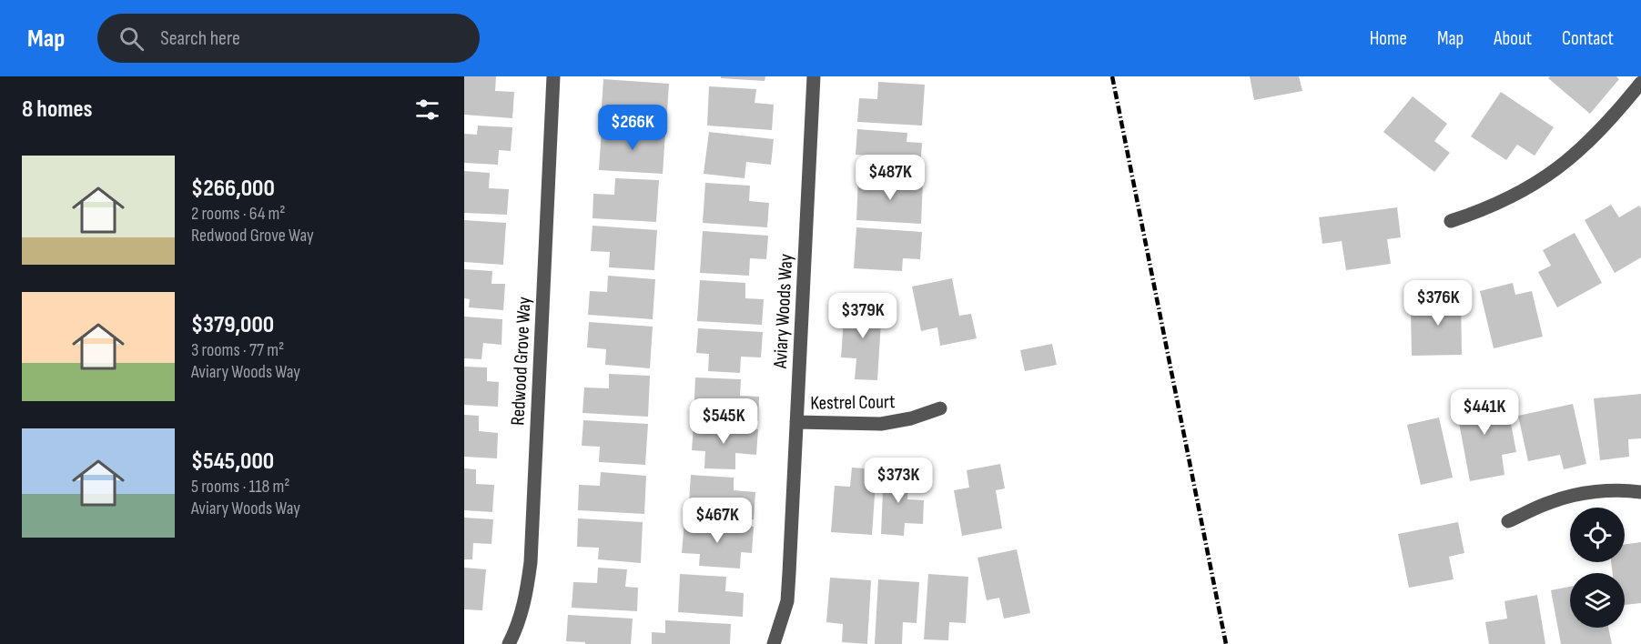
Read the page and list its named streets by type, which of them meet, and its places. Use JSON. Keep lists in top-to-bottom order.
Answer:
{
  "streets": {
    "street": ["Aviary Woods Way", "Redwood Grove Way", "Kestrel Court"]
  },
  "crossings": [
    ["Aviary Woods Way", "Kestrel Court"]
  ],
  "page": {
    "header": "Map",
    "search": "Search here",
    "nav": [
      "Home",
      "Map",
      "About",
      "Contact"
    ],
    "heading": "8 homes",
    "price": [
      "$266K",
      "$487K",
      "$376K",
      "$379K",
      "$441K",
      "$545K",
      "$373K",
      "$467K"
    ],
    "list": [
      {
        "name": "$266,000",
        "note": "2 rooms · 64 m² · Redwood Grove Way"
      },
      {
        "name": "$379,000",
        "note": "3 rooms · 77 m² · Aviary Woods Way"
      },
      {
        "name": "$545,000",
        "note": "5 rooms · 118 m² · Aviary Woods Way"
      }
    ]
  }
}
